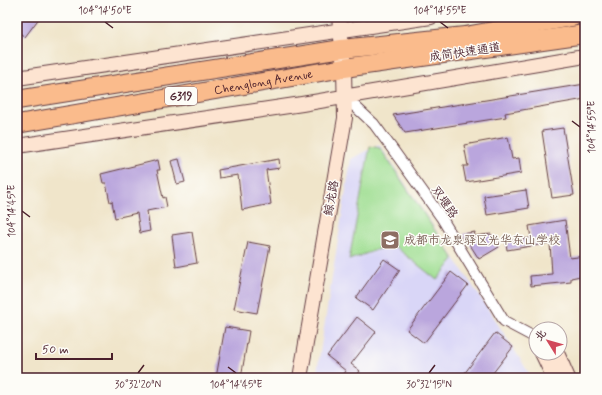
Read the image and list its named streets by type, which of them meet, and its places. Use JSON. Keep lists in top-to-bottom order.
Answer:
{
  "streets": {
    "highway": ["成简快速通道", "Chenglong Avenue", "G319"],
    "street": ["鲸龙路", "双堰路"]
  },
  "crossings": [
    ["成简快速通道", "Chenglong Avenue"],
    ["成简快速通道", "鲸龙路"],
    ["Chenglong Avenue", "鲸龙路"],
    ["鲸龙路", "双堰路"]
  ],
  "places": {
    "school or university": ["成都市龙泉驿区光华东山学校"]
  },
  "scale_bar": "50 m",
  "north": "top left",
  "coordinates": [
    "104°14'50\"E",
    "104°14'55\"E",
    "104°14'45\"E",
    "30°32'20\"N",
    "30°32'15\"N"
  ]
}
